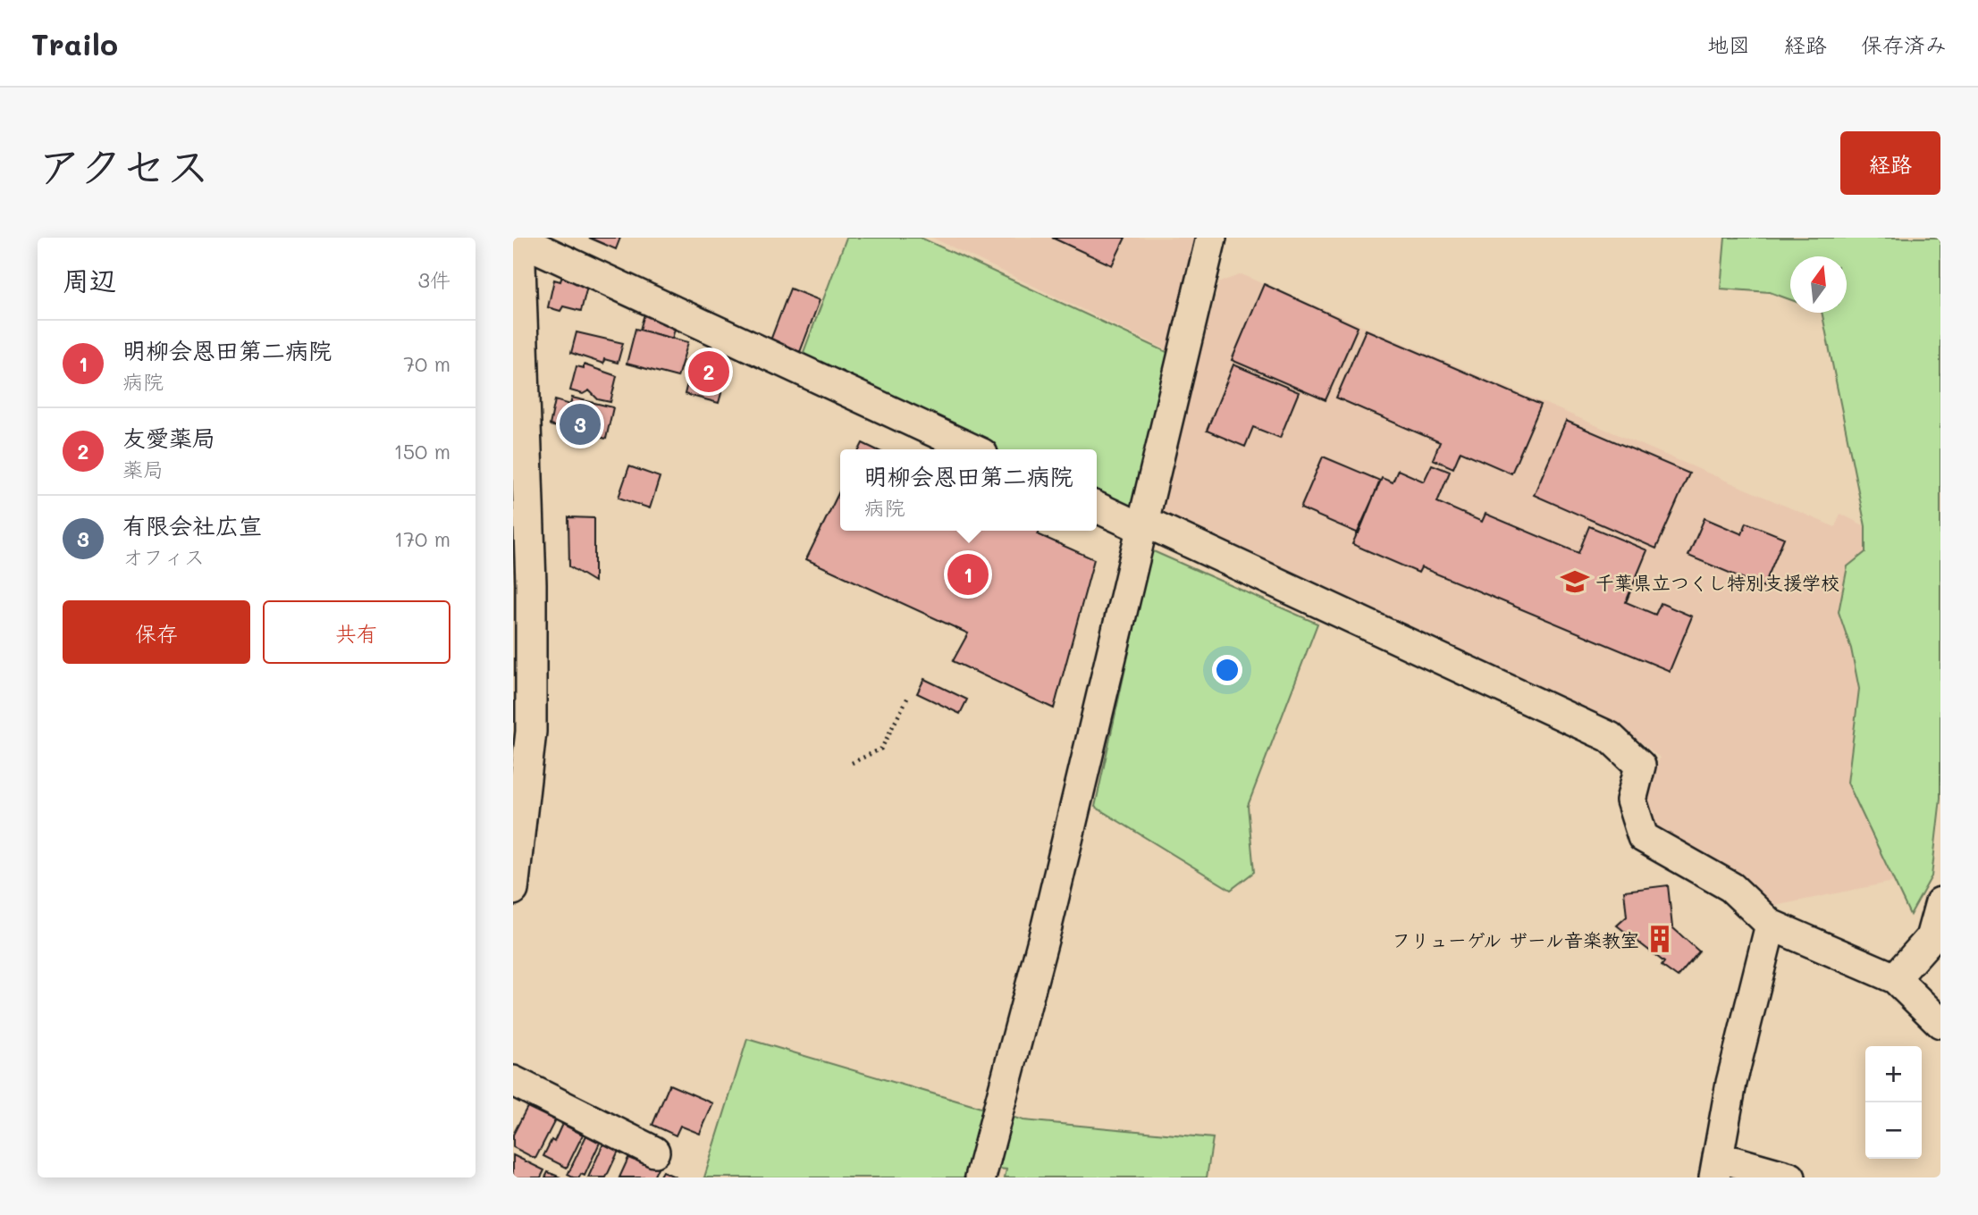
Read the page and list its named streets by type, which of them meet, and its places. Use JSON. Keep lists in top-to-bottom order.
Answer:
{
  "places": {
    "school or university": ["千葉県立つくし特別支援学校"],
    "building": ["フリューゲル ザール音楽教室"]
  },
  "north": "top",
  "page": {
    "header": "Trailo",
    "nav": ["地図", "経路", "保存済み"],
    "title": "アクセス",
    "buttons": [
      "経路",
      ["保存", "共有"]
    ],
    "heading": ["周辺", "3件"],
    "list": [
      {
        "mark": "1",
        "name": "明柳会恩田第二病院",
        "note": "病院",
        "value": "70 m"
      },
      {
        "mark": "2",
        "name": "友愛薬局",
        "note": "薬局",
        "value": "150 m"
      },
      {
        "mark": "3",
        "name": "有限会社広宣",
        "note": "オフィス",
        "value": "170 m"
      }
    ],
    "pins": ["2", "3", "1"],
    "popup": ["明柳会恩田第二病院", "病院"],
    "map_buttons": ["+", "−"]
  }
}
